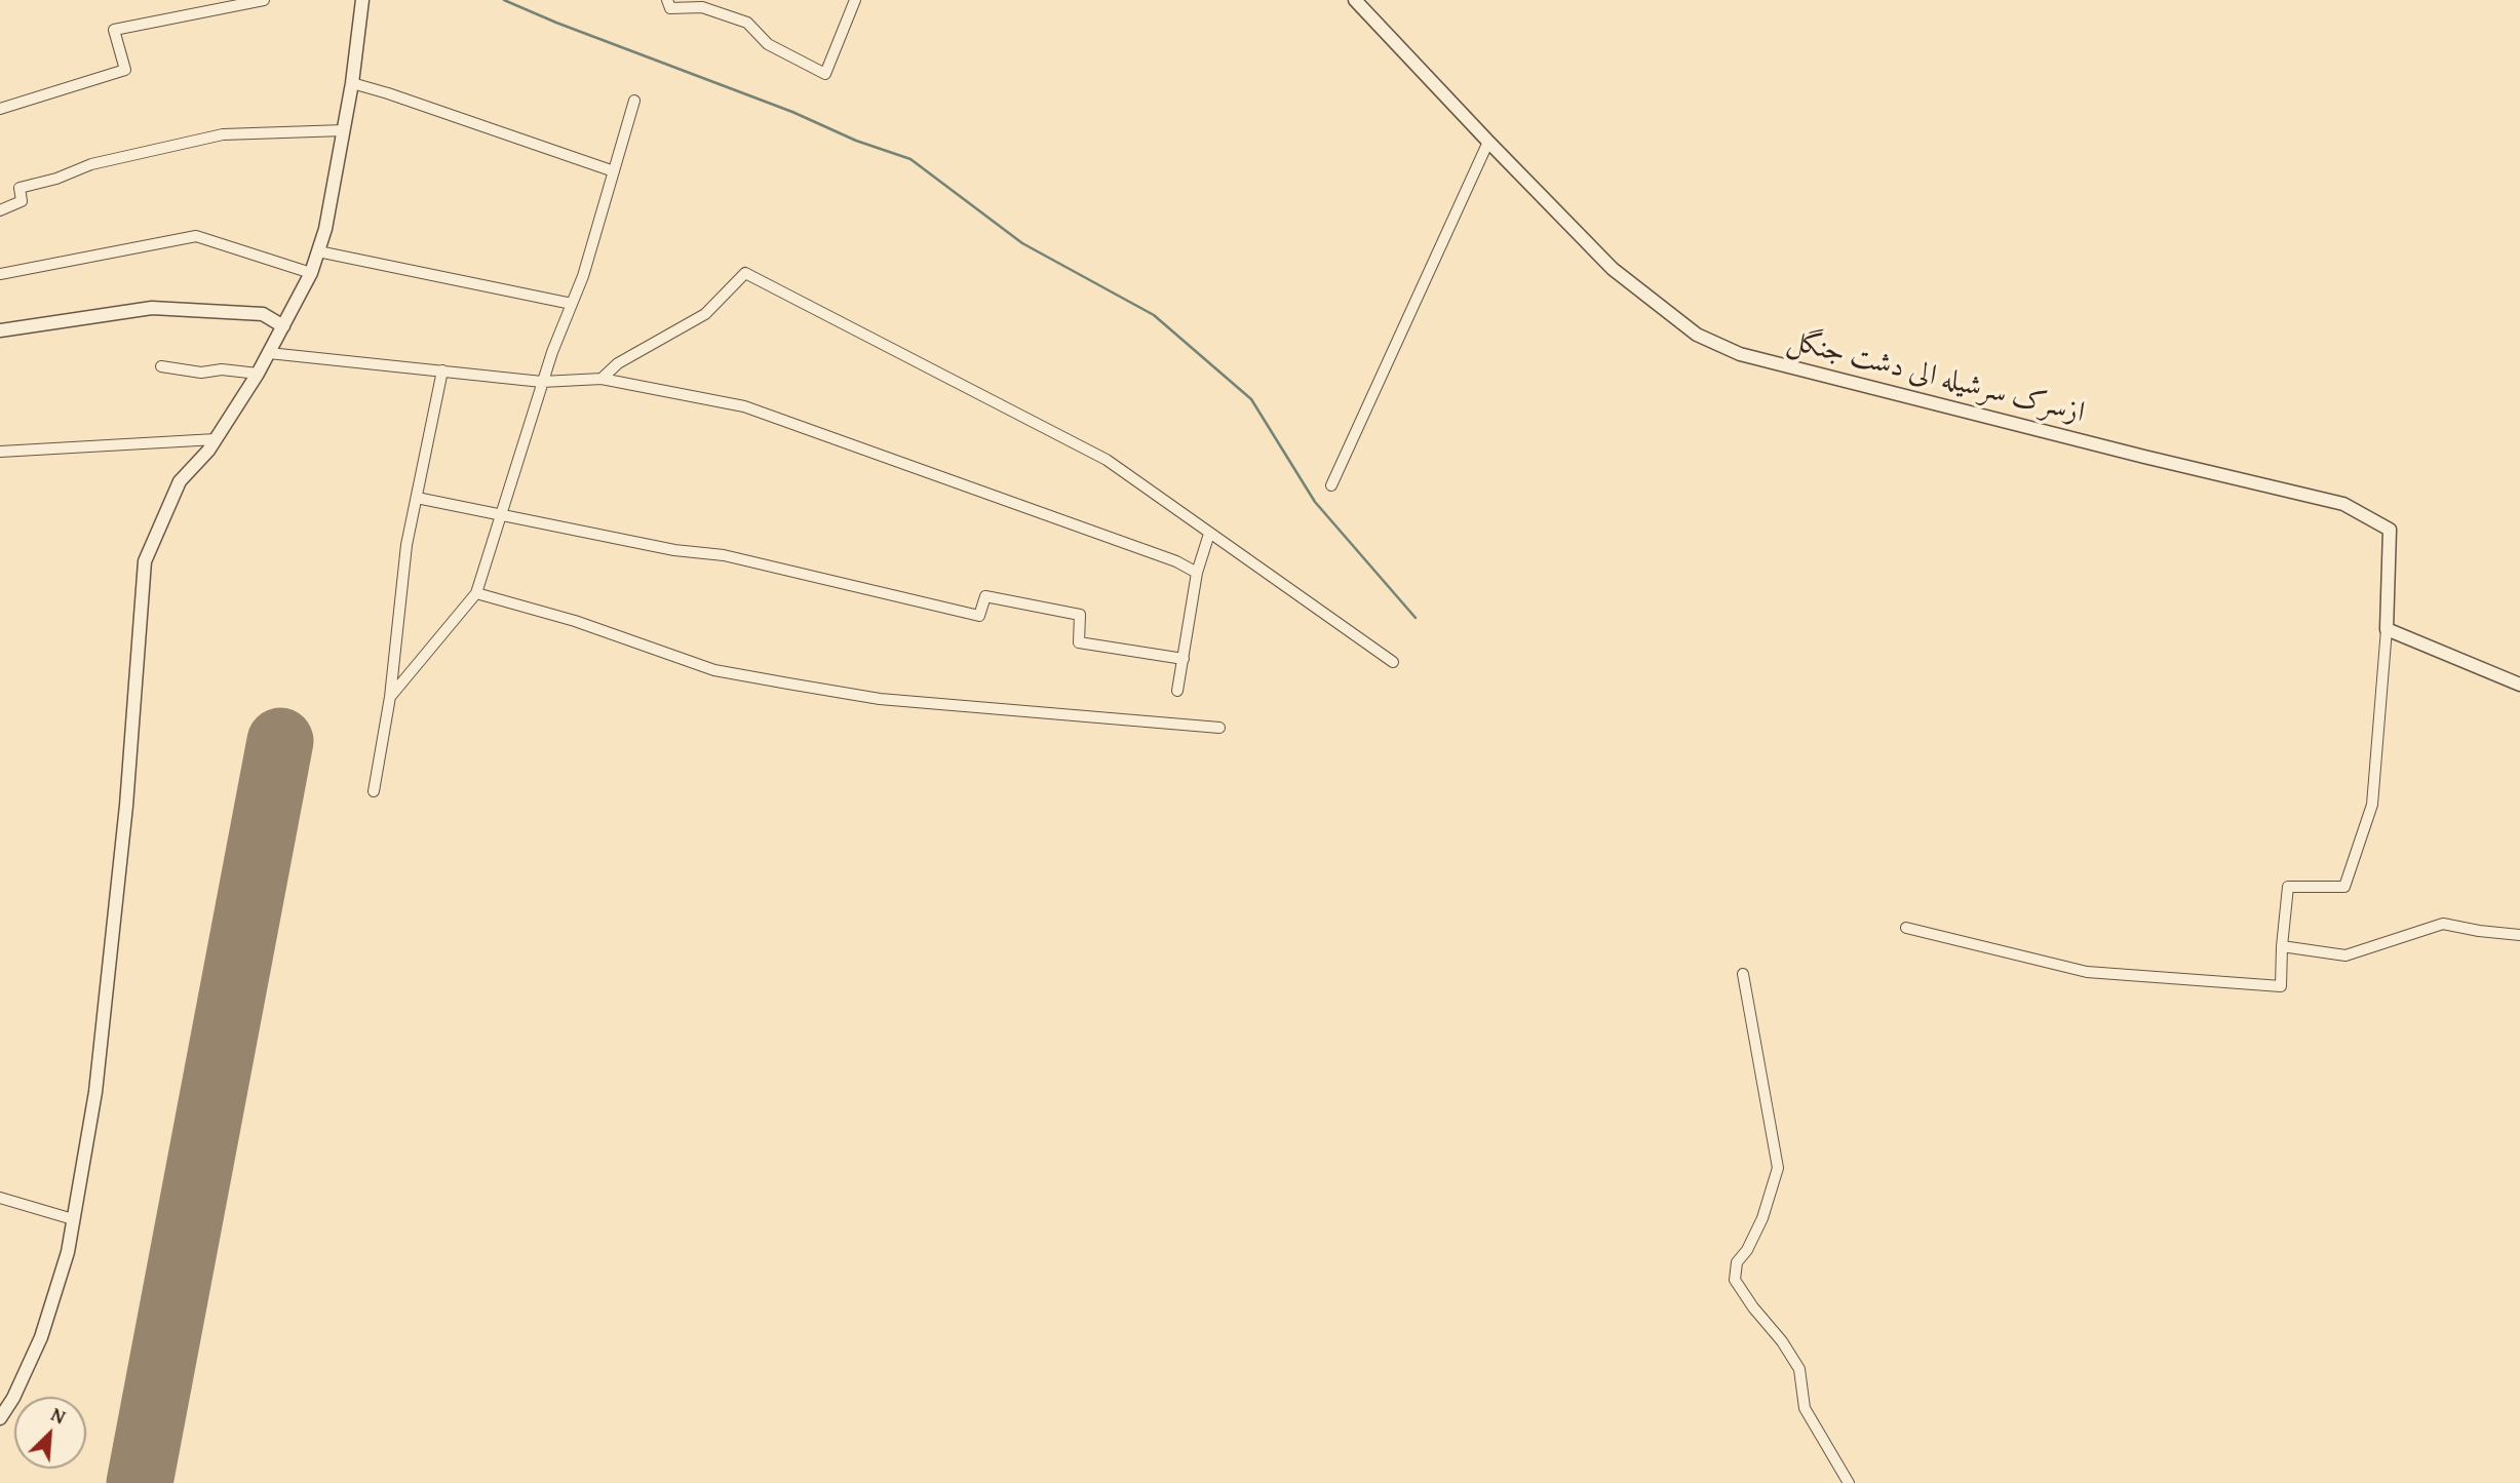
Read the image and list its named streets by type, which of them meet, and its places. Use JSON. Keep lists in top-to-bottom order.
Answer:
{
  "streets": {
    "street": ["ازسرک سرشیله الی دشت جنگل"]
  },
  "north": "top right"
}
